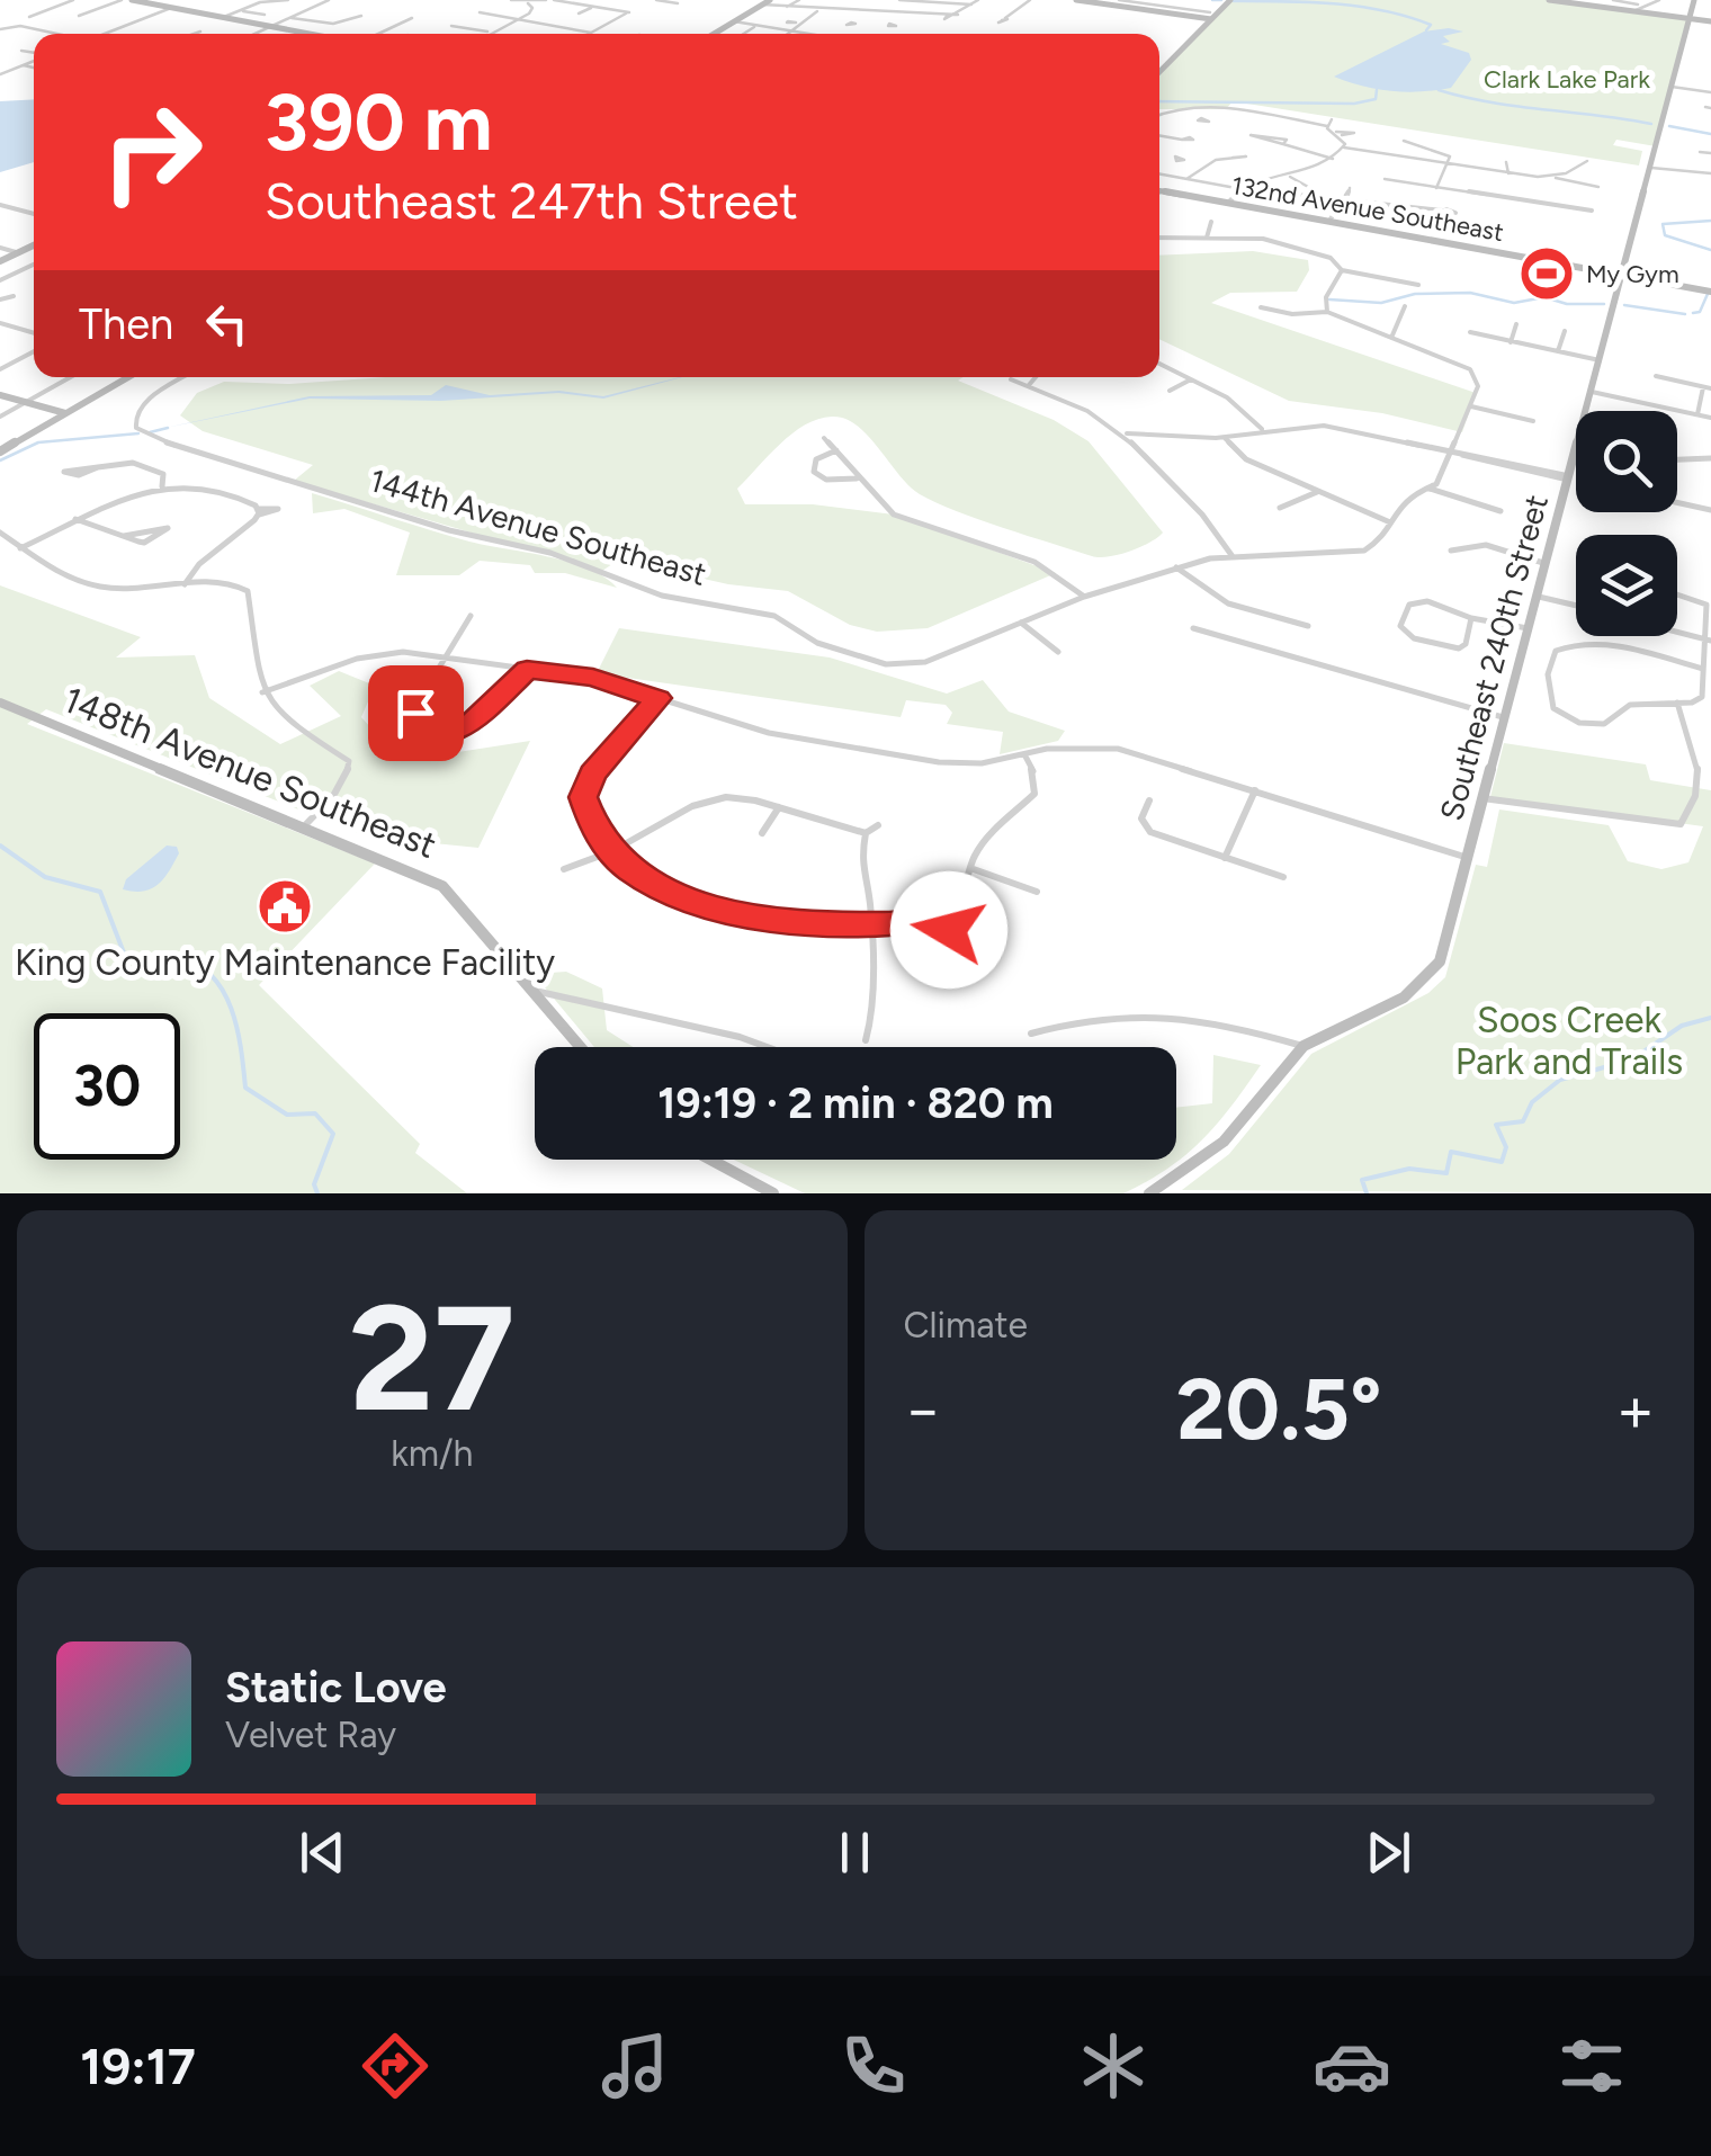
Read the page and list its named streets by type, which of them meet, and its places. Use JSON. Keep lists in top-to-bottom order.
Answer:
{
  "streets": {
    "main road": ["132nd Avenue Southeast", "Southeast 240th Street", "148th Avenue Southeast"],
    "street": ["144th Avenue Southeast"]
  },
  "crossings": [
    ["132nd Avenue Southeast", "Southeast 240th Street"]
  ],
  "parks": ["Clark Lake Park", "Soos Creek Park and Trails"],
  "places": {
    "sports": ["My Gym"],
    "public building": ["King County Maintenance Facility"]
  },
  "page": {
    "turn": ["390 m", "Southeast 247th Street"],
    "then": "Then",
    "limit": "30",
    "trip": "19:19 · 2 min · 820 m",
    "tile": [
      ["27", "km/h"],
      "Climate"
    ],
    "heat": ["−", "20.5°", "+"],
    "song": ["Static Love", "Velvet Ray"],
    "tabs": "19:17"
  }
}
